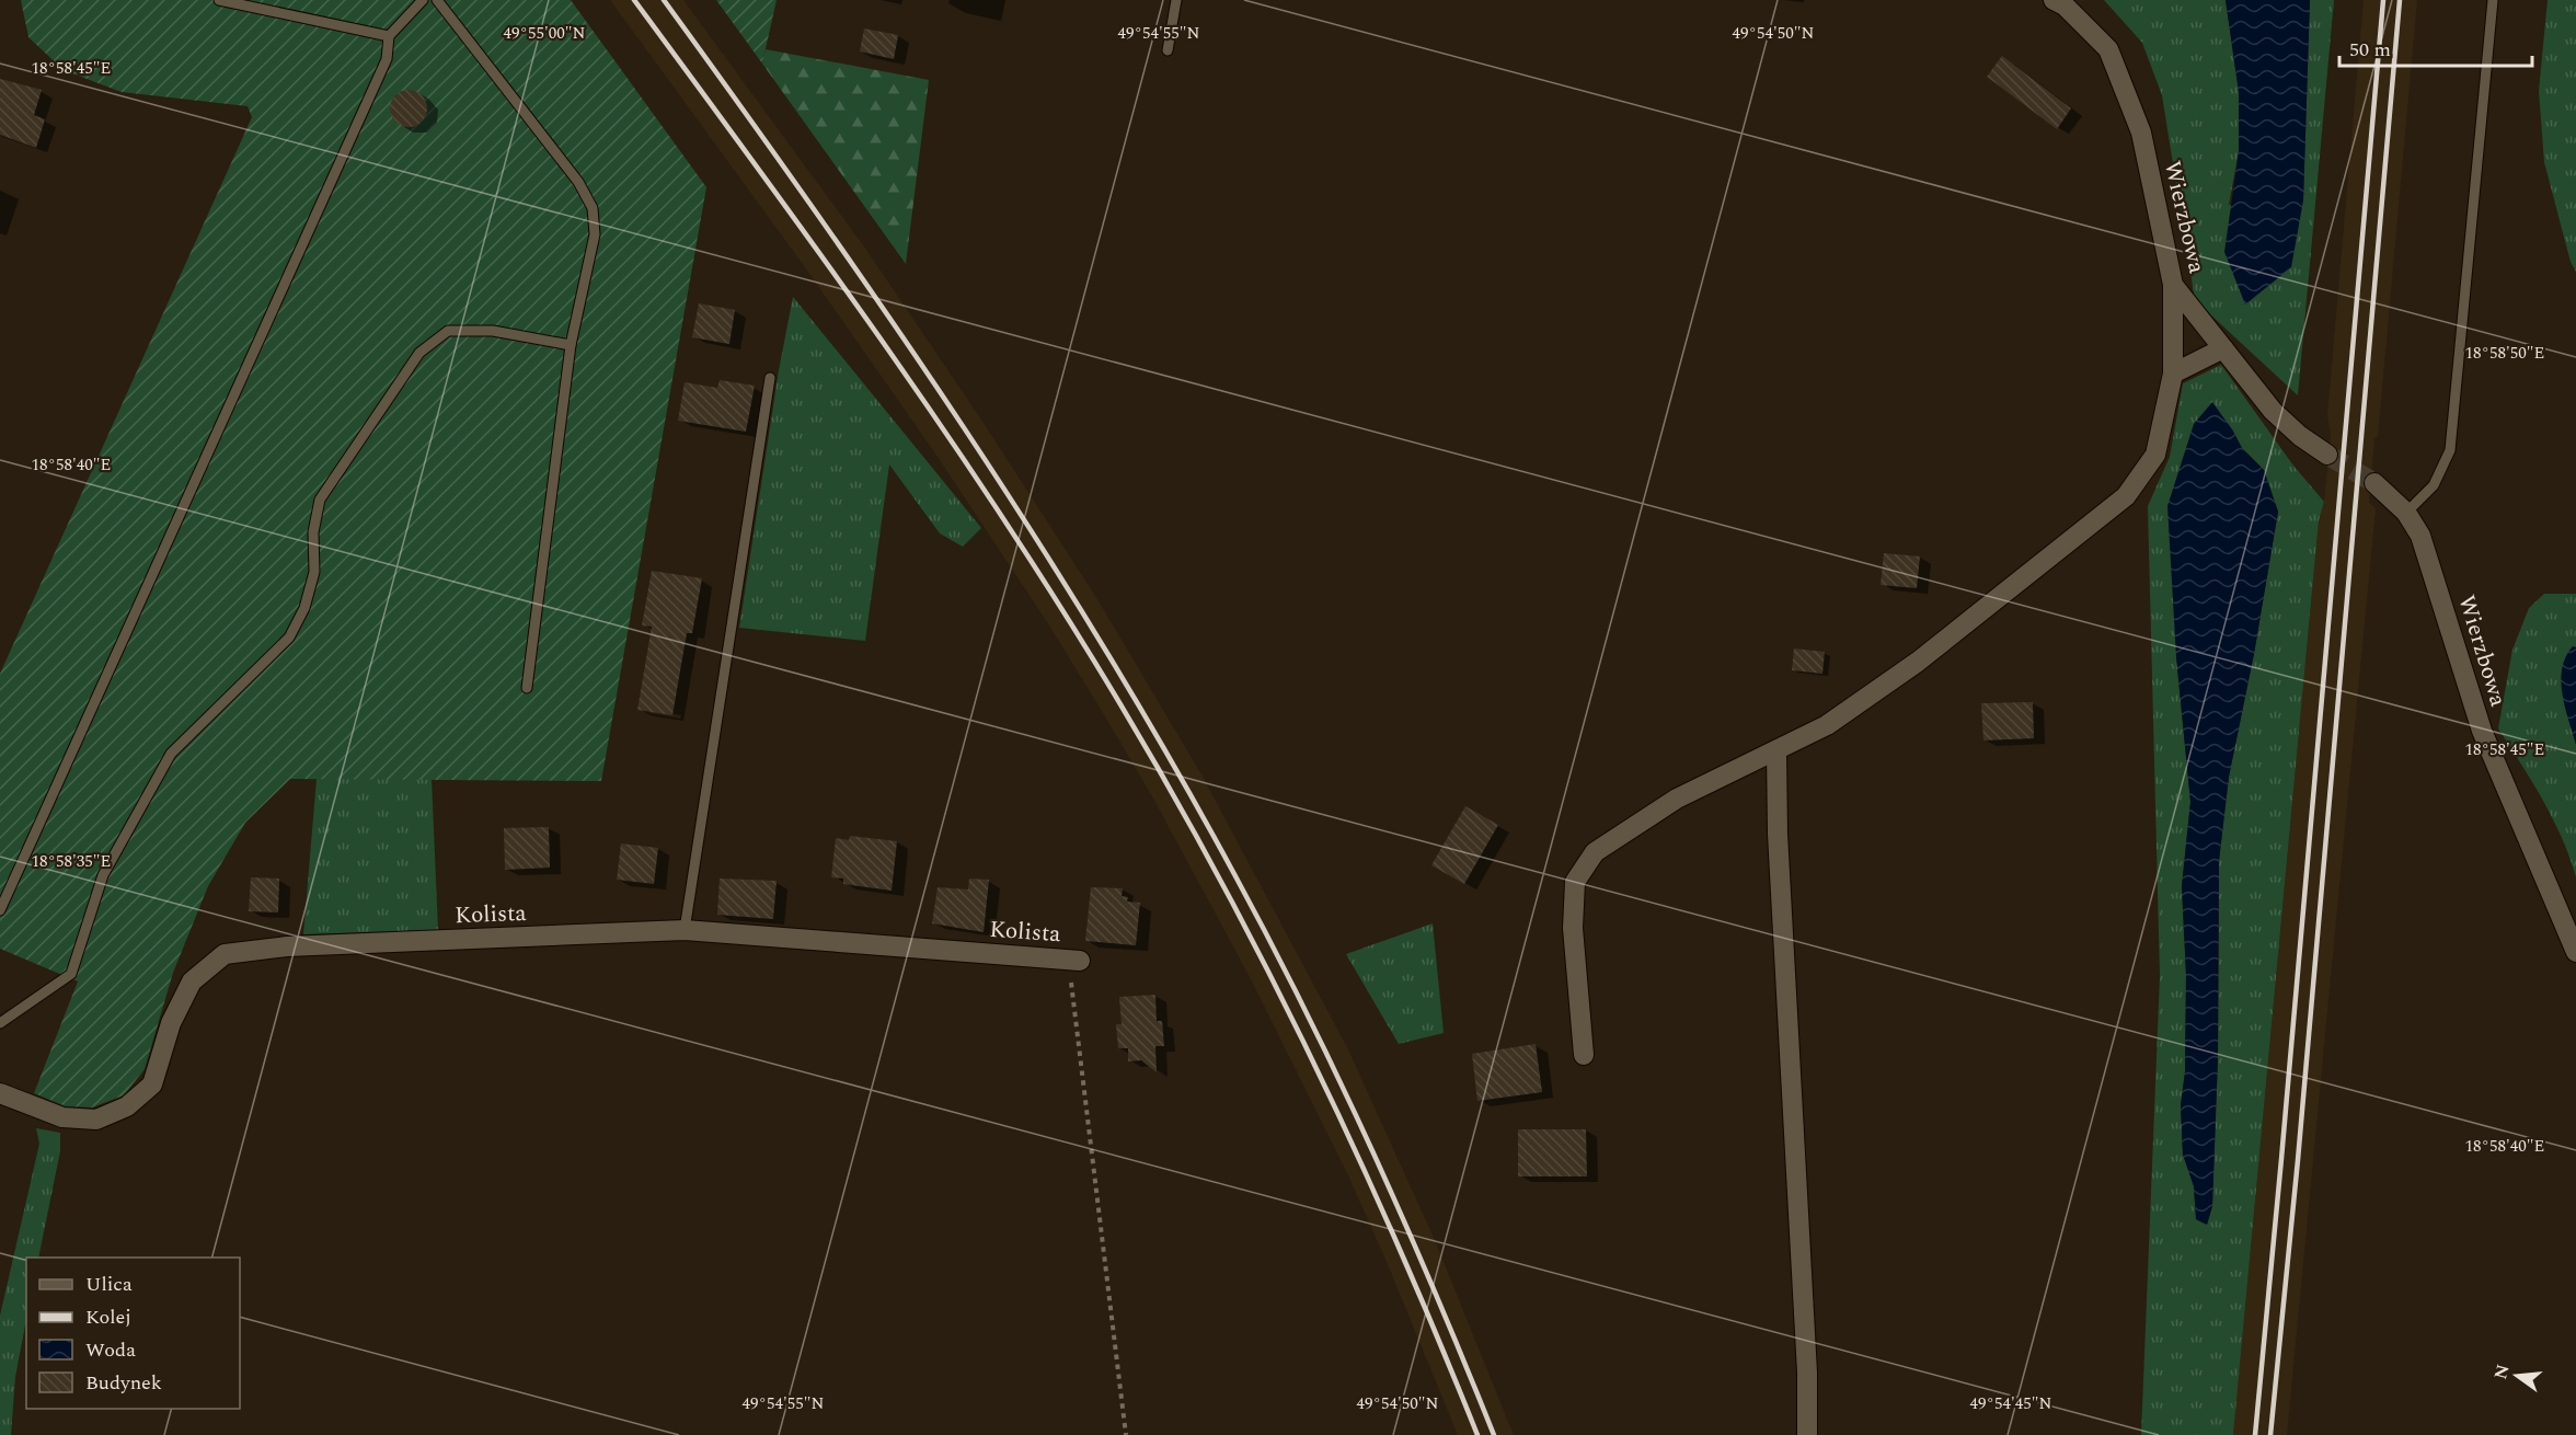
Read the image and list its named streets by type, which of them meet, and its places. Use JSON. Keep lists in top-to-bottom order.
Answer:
{
  "streets": {
    "street": ["Wierzbowa", "Kolista"]
  },
  "legend": [
    "Ulica",
    "Kolej",
    "Woda",
    "Budynek"
  ],
  "scale_bar": "50 m",
  "north": "left",
  "coordinates": [
    "49°55'00\"N",
    "49°54'55\"N",
    "49°54'50\"N",
    "18°58'45\"E",
    "18°58'50\"E",
    "18°58'40\"E",
    "18°58'35\"E",
    "49°54'45\"N"
  ]
}
